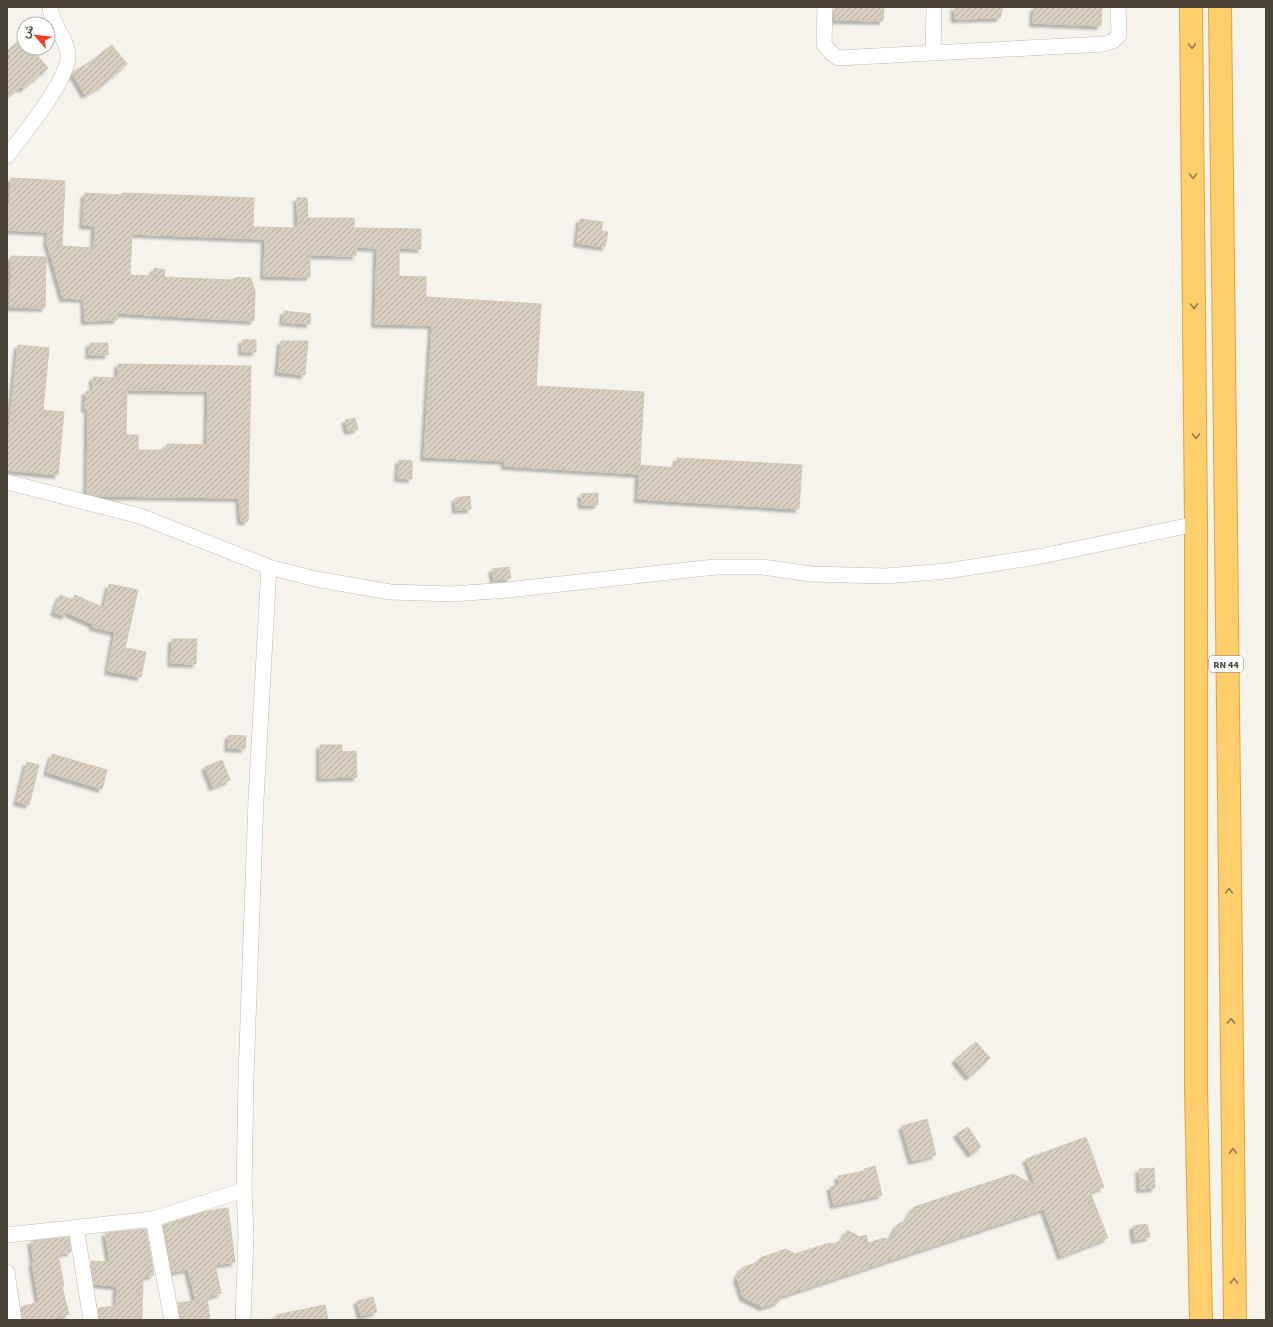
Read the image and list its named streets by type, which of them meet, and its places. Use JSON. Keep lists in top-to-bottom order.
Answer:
{
  "streets": {
    "highway": ["RN 44"]
  },
  "north": "top left"
}
